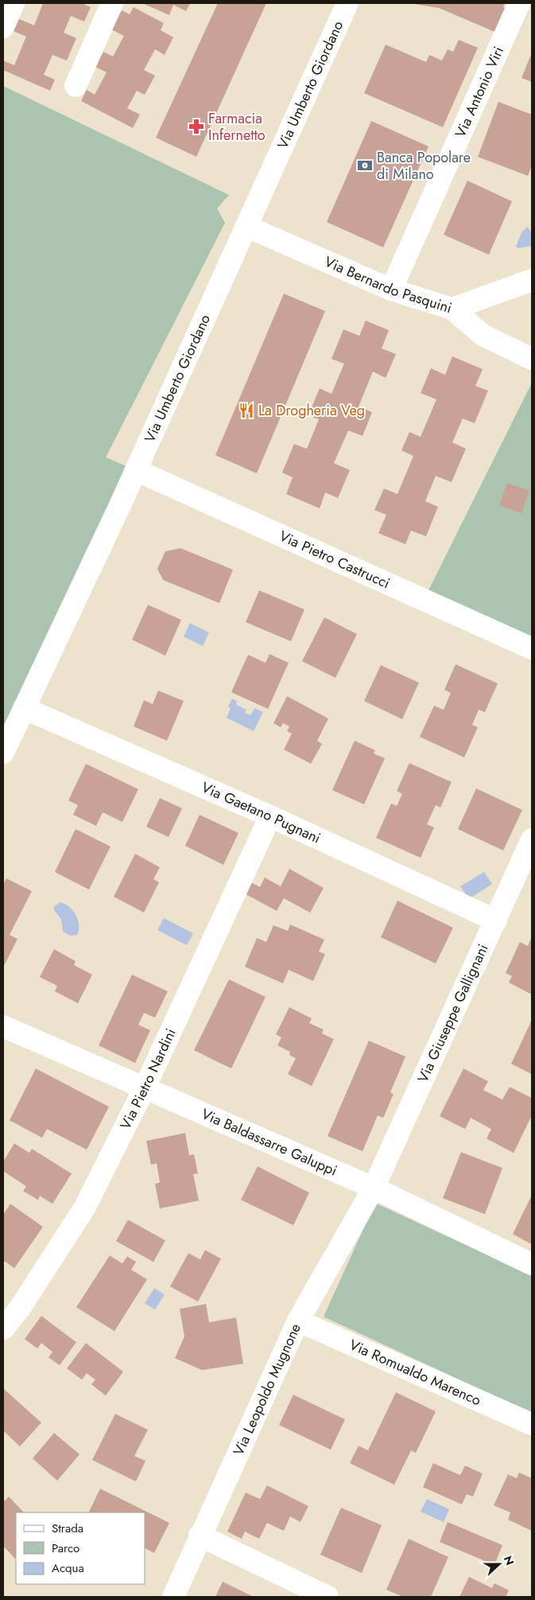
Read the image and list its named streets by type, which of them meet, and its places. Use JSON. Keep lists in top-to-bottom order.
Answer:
{
  "streets": {
    "street": [
      "Via Umberto Giordano",
      "Via Antonio Viri",
      "Via Bernardo Pasquini",
      "Via Pietro Castrucci",
      "Via Gaetano Pugnani",
      "Via Giuseppe Gallignani",
      "Via Pietro Nardini",
      "Via Baldassarre Galuppi",
      "Via Romualdo Marenco",
      "Via Leopoldo Mugnone"
    ]
  },
  "crossings": [
    ["Via Umberto Giordano", "Via Bernardo Pasquini"],
    ["Via Umberto Giordano", "Via Pietro Castrucci"],
    ["Via Umberto Giordano", "Via Gaetano Pugnani"],
    ["Via Antonio Viri", "Via Bernardo Pasquini"],
    ["Via Gaetano Pugnani", "Via Giuseppe Gallignani"],
    ["Via Gaetano Pugnani", "Via Pietro Nardini"],
    ["Via Giuseppe Gallignani", "Via Baldassarre Galuppi"],
    ["Via Giuseppe Gallignani", "Via Leopoldo Mugnone"],
    ["Via Pietro Nardini", "Via Baldassarre Galuppi"],
    ["Via Baldassarre Galuppi", "Via Leopoldo Mugnone"],
    ["Via Romualdo Marenco", "Via Leopoldo Mugnone"]
  ],
  "places": {
    "pharmacy": ["Farmacia Infernetto"],
    "bank": ["Banca Popolare di Milano"],
    "restaurant": ["La Drogheria Veg"]
  },
  "legend": ["Strada", "Parco", "Acqua"],
  "north": "right"
}
